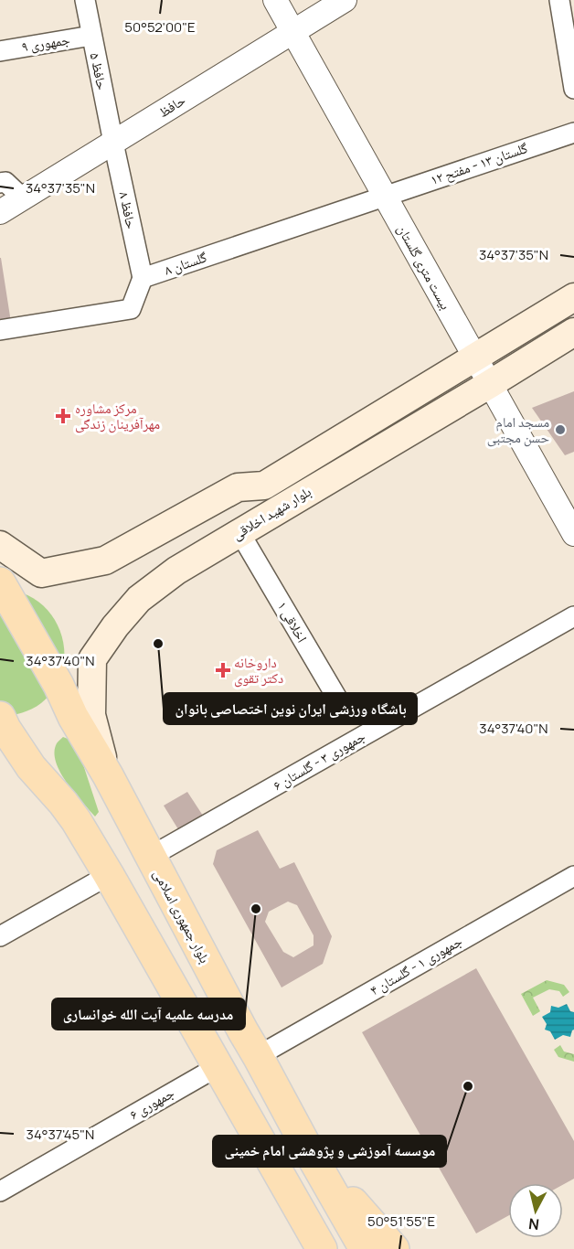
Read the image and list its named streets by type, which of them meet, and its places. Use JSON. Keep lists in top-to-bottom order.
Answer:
{
  "streets": {
    "main road": ["بلوار شهید اخلاقی", "بلوار جمهوری اسلامی"],
    "street": [
      "جمهوری ۹",
      "حافظ ۵",
      "حافظ",
      "گلستان ۱۳ - مفتح ۱۲",
      "حافظ ۸",
      "گلستان ۸",
      "بیست متری گلستان",
      "اخلاقی ۱",
      "جمهوری ۳ - گلستان ۶",
      "جمهوری ۱ - گلستان ۴",
      "جمهوری ۶"
    ]
  },
  "crossings": [
    ["جمهوری ۹", "حافظ ۵"],
    ["حافظ ۵", "حافظ"],
    ["حافظ ۵", "حافظ ۸"],
    ["حافظ", "حافظ ۸"],
    ["حافظ", "بیست متری گلستان"],
    ["گلستان ۱۳ - مفتح ۱۲", "گلستان ۸"],
    ["گلستان ۱۳ - مفتح ۱۲", "بیست متری گلستان"],
    ["حافظ ۸", "گلستان ۸"],
    ["گلستان ۸", "بیست متری گلستان"],
    ["بیست متری گلستان", "بلوار شهید اخلاقی"],
    ["بلوار شهید اخلاقی", "اخلاقی ۱"],
    ["بلوار شهید اخلاقی", "بلوار جمهوری اسلامی"],
    ["جمهوری ۳ - گلستان ۶", "بلوار جمهوری اسلامی"],
    ["بلوار جمهوری اسلامی", "جمهوری ۱ - گلستان ۴"]
  ],
  "places": {
    "health": ["مرکز مشاوره مهرآفرینان زندگی", "داروخانه دکتر تقوی"],
    "other": [
      "مسجد امام حسن مجتبی",
      "باشگاه ورزشی ایران نوین اختصاصی بانوان",
      "مدرسه علمیه آیت الله خوانساری",
      "موسسه آموزشی و پژوهشی امام خمینی"
    ]
  },
  "north": "bottom",
  "coordinates": [
    "50°52'00\"E",
    "34°37'35\"N",
    "34°37'40\"N",
    "34°37'45\"N",
    "50°51'55\"E"
  ]
}
